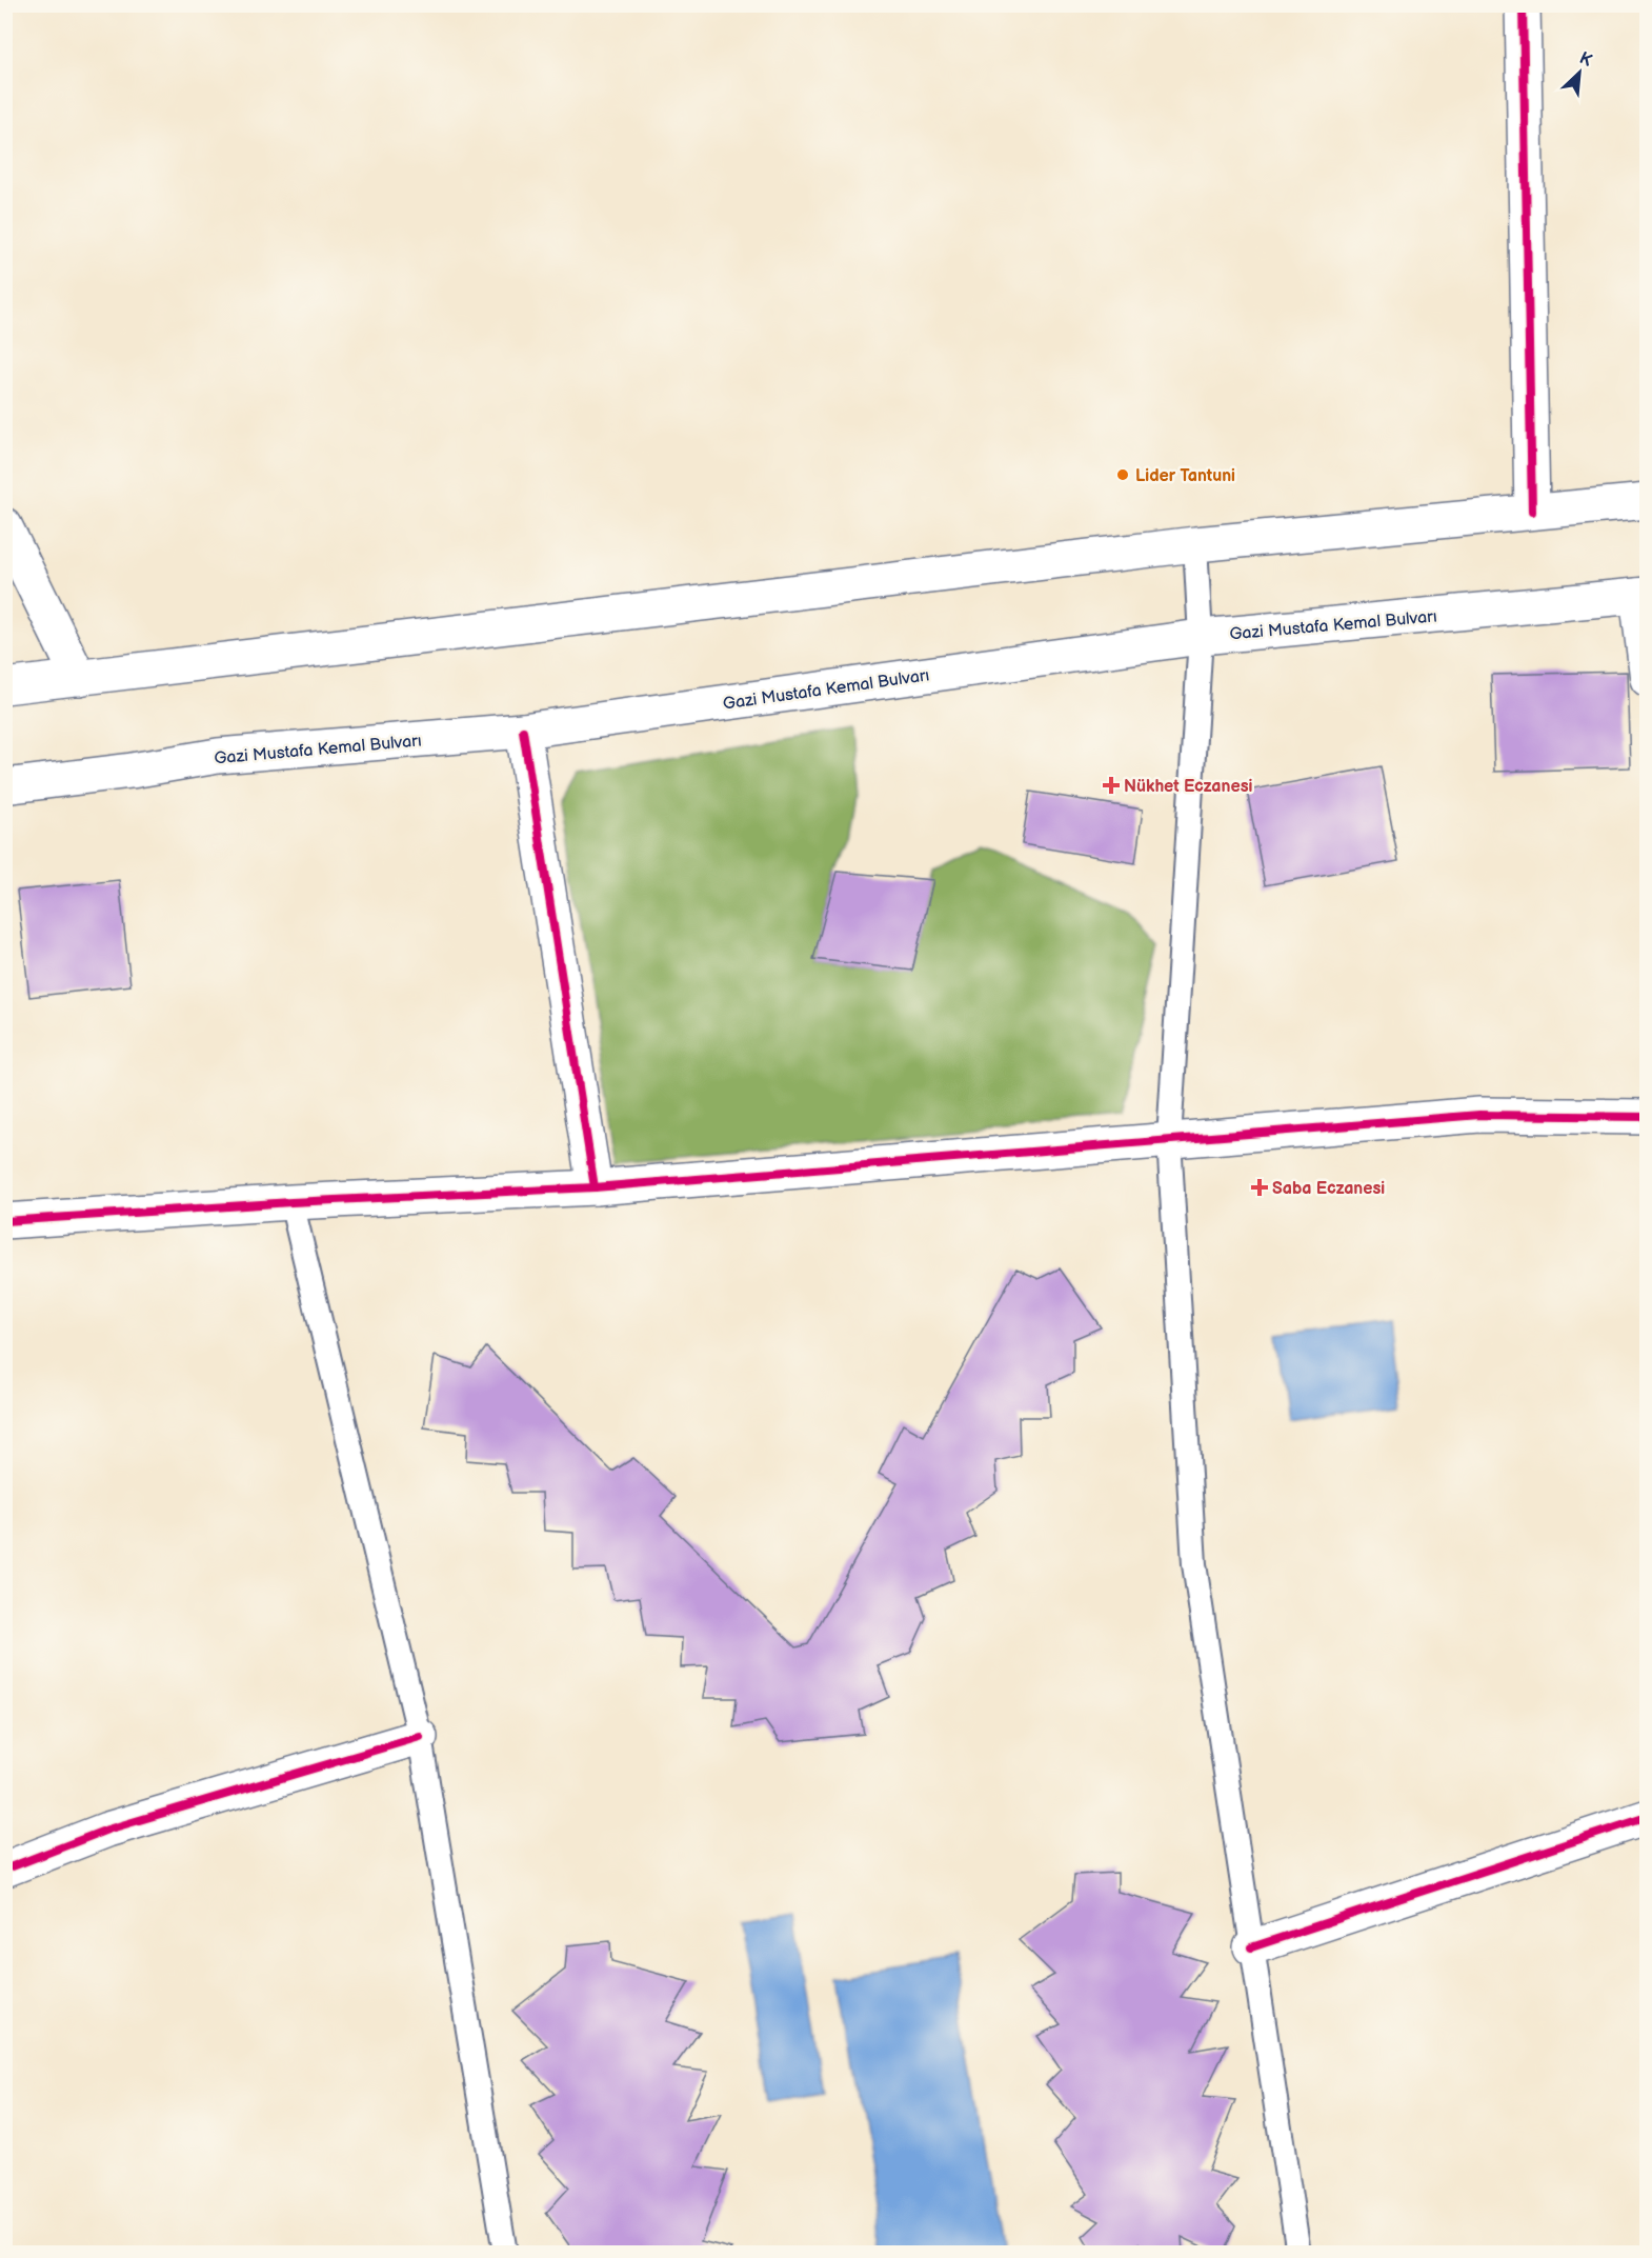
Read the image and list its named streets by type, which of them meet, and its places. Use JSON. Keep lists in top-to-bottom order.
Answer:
{
  "streets": {
    "main road": ["Gazi Mustafa Kemal Bulvarı"]
  },
  "places": {
    "other": ["Lider Tantuni"],
    "health": ["Nükhet Eczanesi", "Saba Eczanesi"]
  },
  "north": "top right"
}
